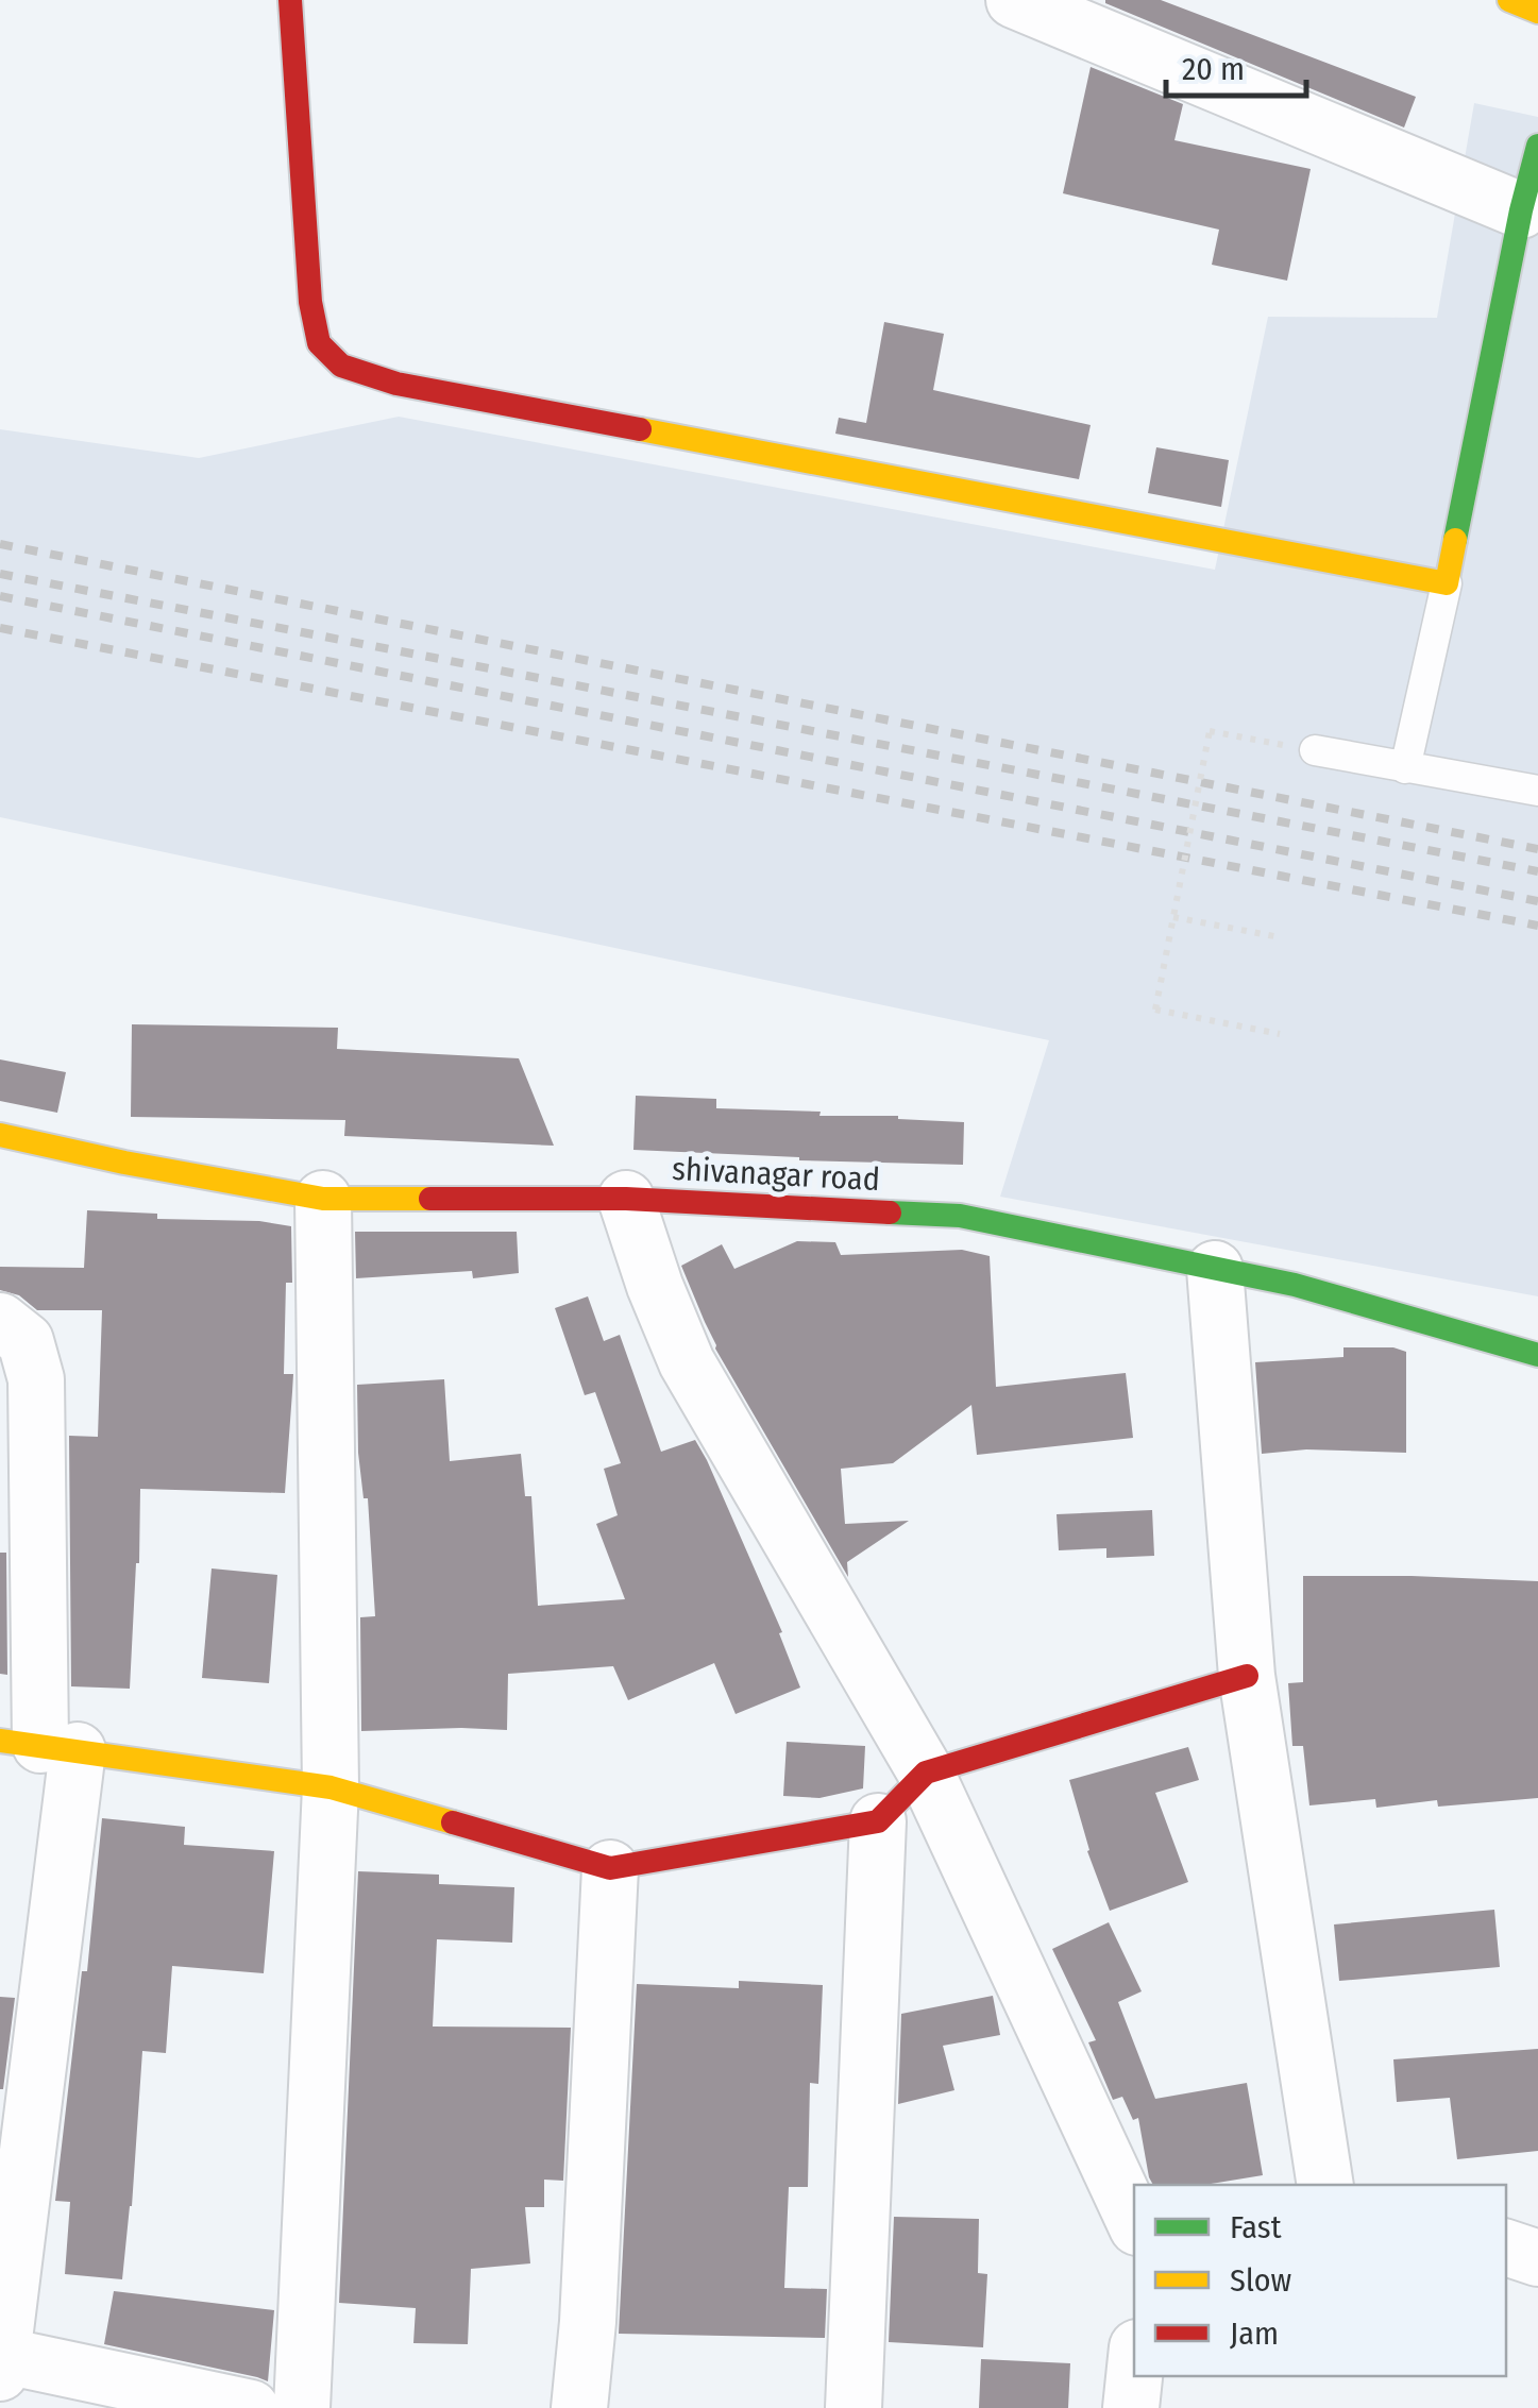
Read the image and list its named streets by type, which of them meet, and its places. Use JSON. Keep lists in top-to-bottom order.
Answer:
{
  "streets": {
    "street": ["shivanagar road"]
  },
  "legend": ["Fast", "Slow", "Jam"],
  "scale_bar": "20 m"
}
